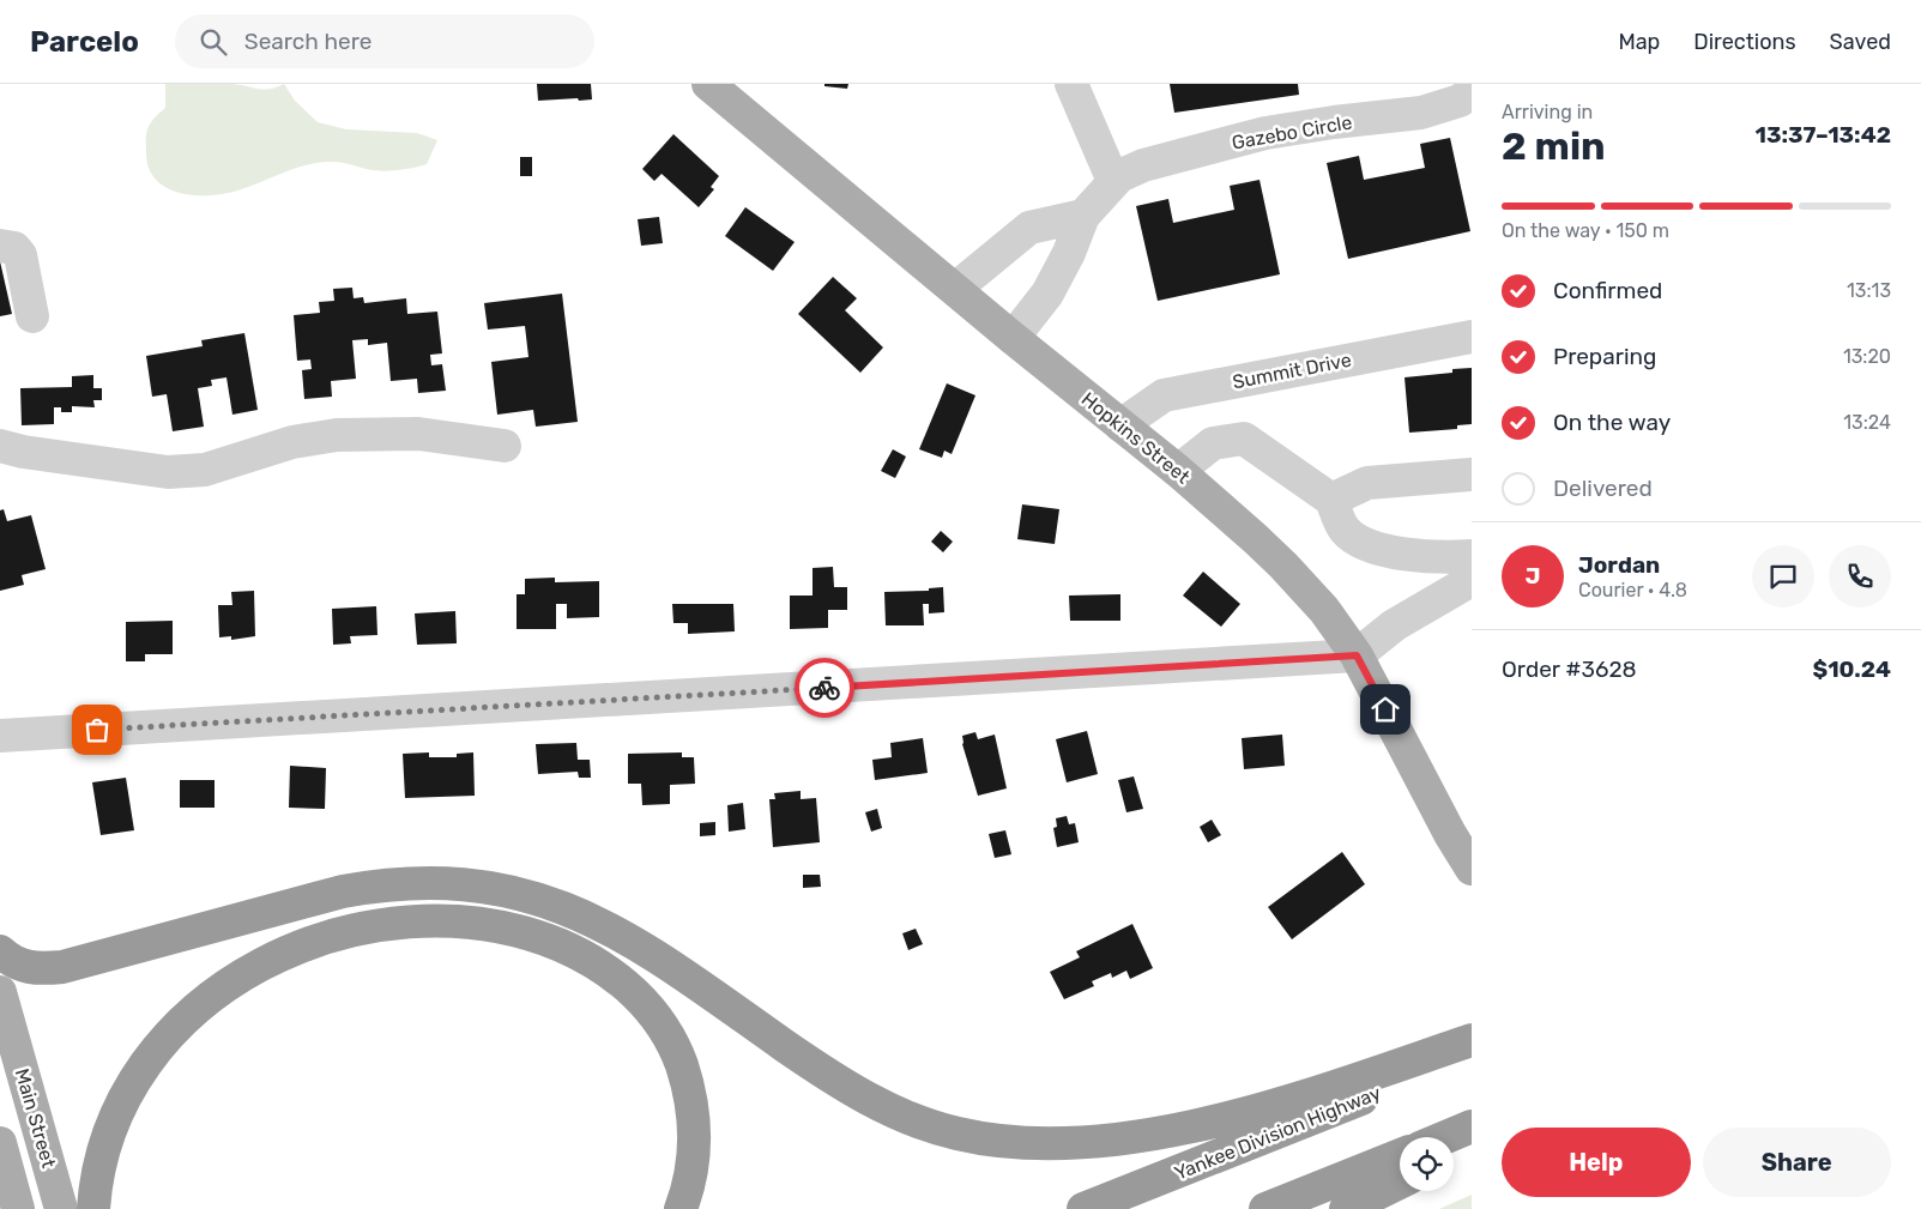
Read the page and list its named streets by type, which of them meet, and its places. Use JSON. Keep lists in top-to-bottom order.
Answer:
{
  "streets": {
    "highway": ["Yankee Division Highway"],
    "main road": ["Hopkins Street", "Main Street"],
    "street": ["Gazebo Circle", "Summit Drive"]
  },
  "crossings": [
    ["Gazebo Circle", "Hopkins Street"],
    ["Summit Drive", "Hopkins Street"]
  ],
  "page": {
    "header": "Parcelo",
    "search": "Search here",
    "nav": ["Map", "Directions", "Saved"],
    "heading": ["2 min", "Arriving in", "13:37–13:42"],
    "panel": [
      "Jordan",
      "Courier · 4.8",
      "Order #3628",
      "$10.24"
    ],
    "bar": "On the way · 150 m",
    "list": [
      ["Confirmed", "13:13"],
      ["Preparing", "13:20"],
      ["On the way", "13:24"],
      "Delivered"
    ],
    "round": "J",
    "buttons": ["Help", "Share"]
  }
}
